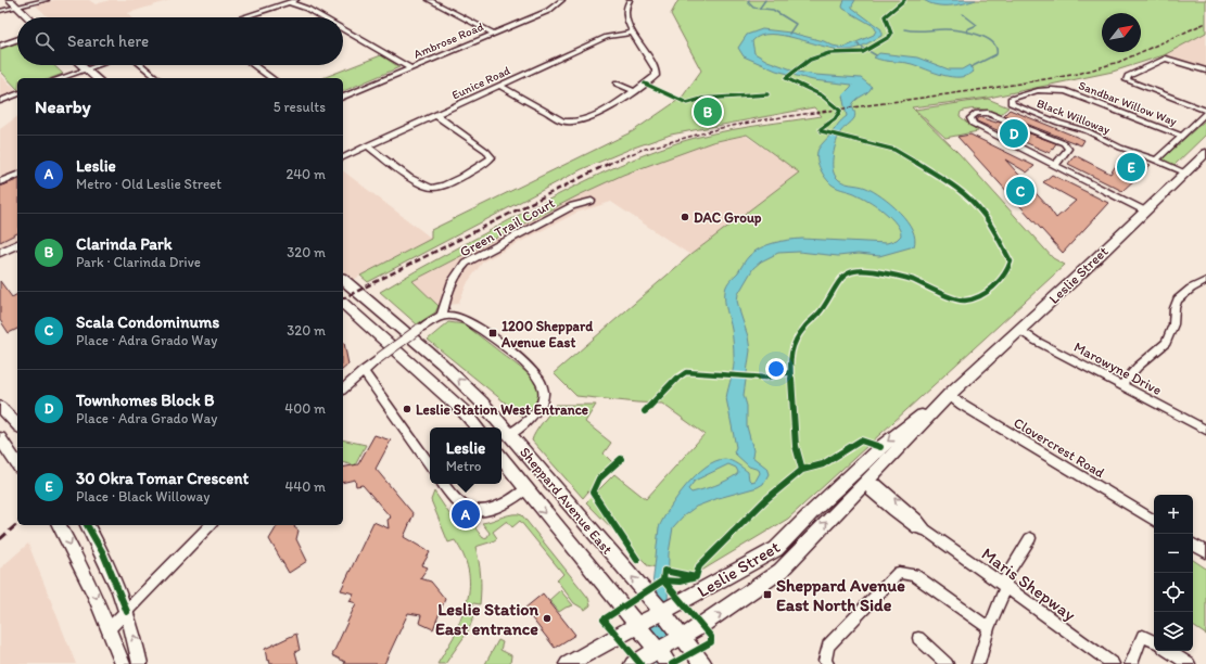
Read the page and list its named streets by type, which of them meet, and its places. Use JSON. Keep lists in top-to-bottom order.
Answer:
{
  "streets": {
    "main road": ["Leslie Street", "Sheppard Avenue East"],
    "street": [
      "Ambrose Road",
      "Eunice Road",
      "Sandbar Willow Way",
      "Black Willoway",
      "Green Trail Court",
      "Marowyne Drive",
      "Clovercrest Road",
      "Maris Shepway"
    ]
  },
  "crossings": [
    ["Sandbar Willow Way", "Black Willoway"],
    ["Black Willoway", "Leslie Street"],
    ["Leslie Street", "Marowyne Drive"],
    ["Leslie Street", "Clovercrest Road"],
    ["Leslie Street", "Sheppard Avenue East"],
    ["Leslie Street", "Maris Shepway"]
  ],
  "places": {
    "other": ["DAC Group", "Leslie Station West Entrance", "Leslie Station East entrance"],
    "transit": ["1200 Sheppard Avenue East", "Sheppard Avenue East North Side"]
  },
  "north": "top right",
  "page": {
    "search": "Search here",
    "heading": ["Nearby", "5 results"],
    "pins": [
      "B",
      "D",
      "E",
      "C",
      "A"
    ],
    "list": [
      {
        "mark": "A",
        "name": "Leslie",
        "note": "Metro · Old Leslie Street",
        "value": "240 m"
      },
      {
        "mark": "B",
        "name": "Clarinda Park",
        "note": "Park · Clarinda Drive",
        "value": "320 m"
      },
      {
        "mark": "C",
        "name": "Scala Condominums",
        "note": "Place · Adra Grado Way",
        "value": "320 m"
      },
      {
        "mark": "D",
        "name": "Townhomes Block B",
        "note": "Place · Adra Grado Way",
        "value": "400 m"
      },
      {
        "mark": "E",
        "name": "30 Okra Tomar Crescent",
        "note": "Place · Black Willoway",
        "value": "440 m"
      }
    ],
    "popup": ["Leslie", "Metro"],
    "map_buttons": ["+", "−"]
  }
}
